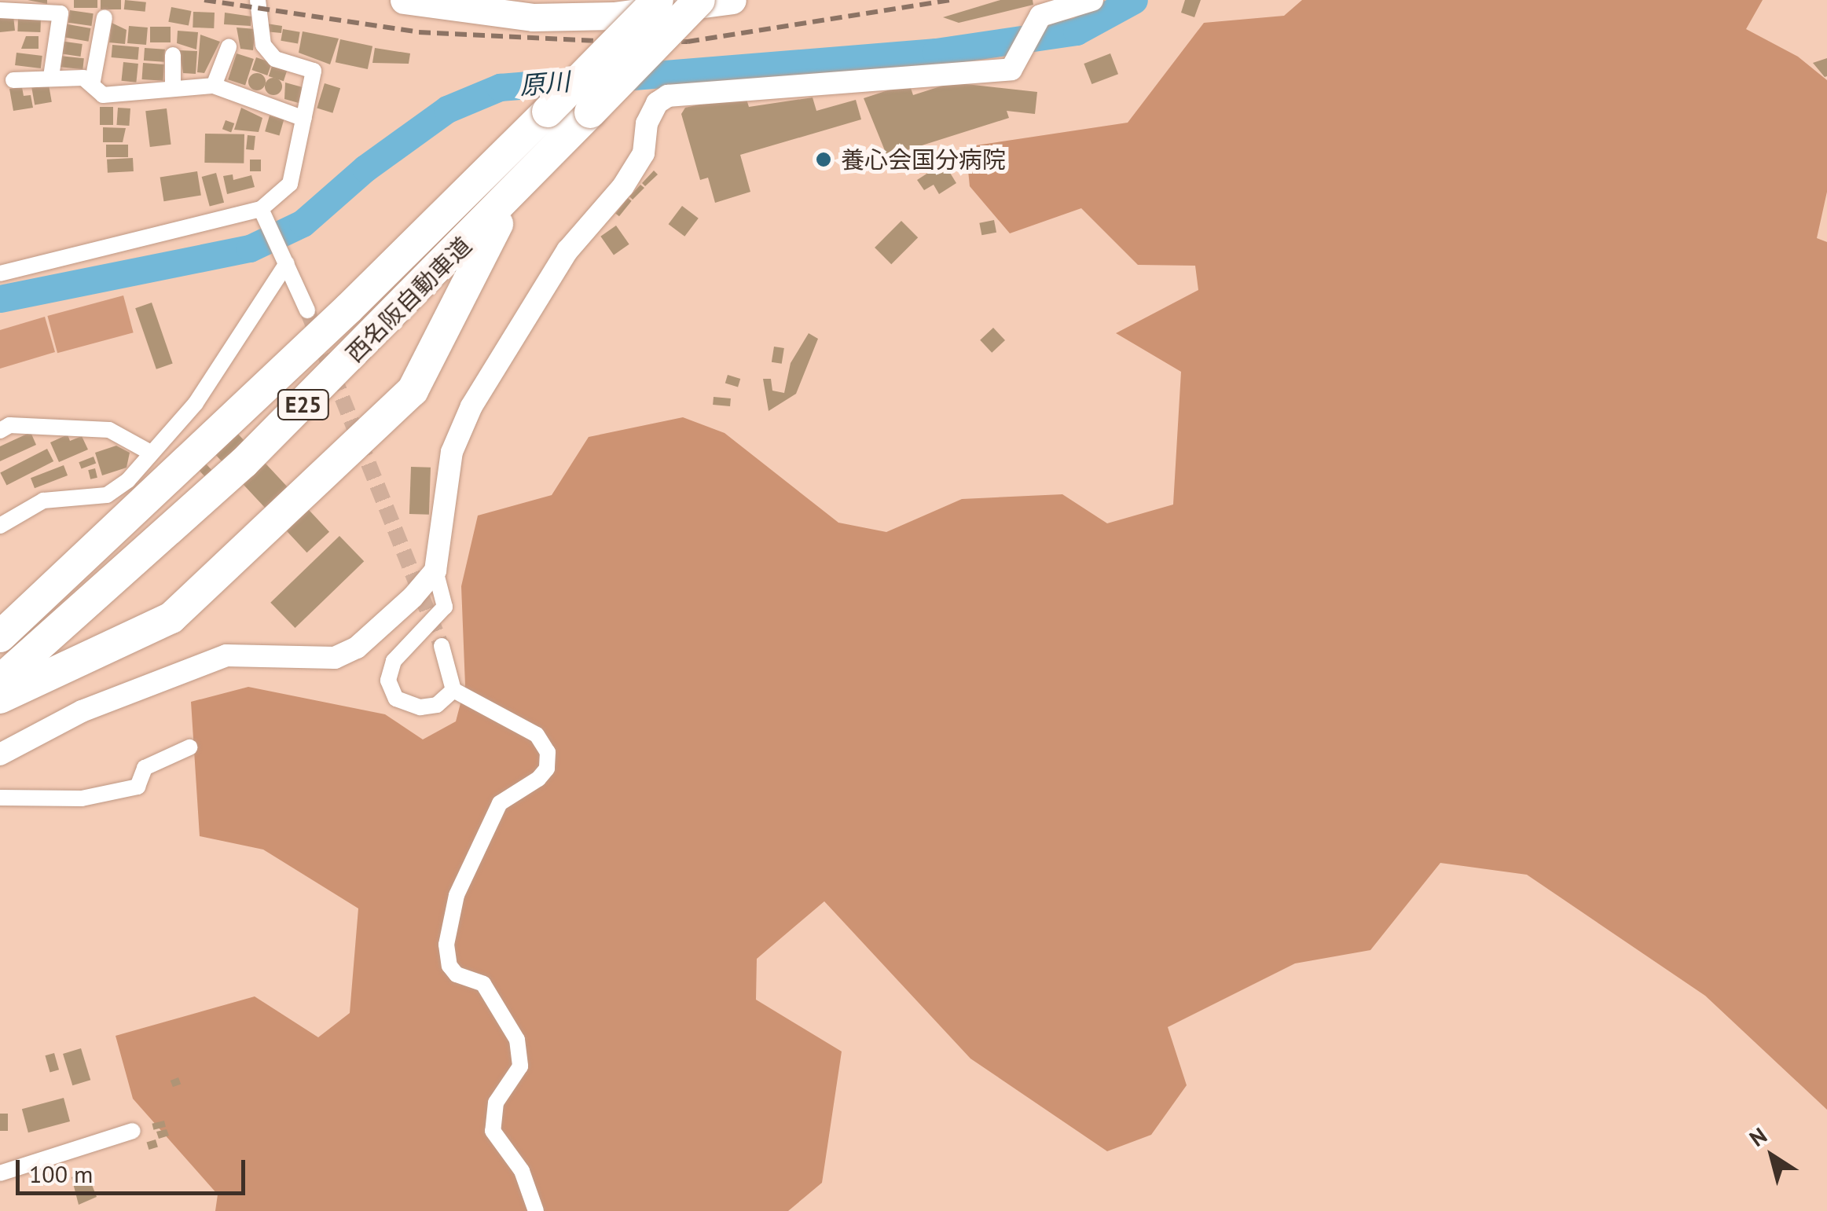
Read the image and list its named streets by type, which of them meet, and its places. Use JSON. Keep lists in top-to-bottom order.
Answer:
{
  "streets": {
    "highway": ["西名阪自動車道", "E25"]
  },
  "water": ["原川"],
  "places": ["養心会国分病院"],
  "scale_bar": "100 m",
  "north": "top left"
}
